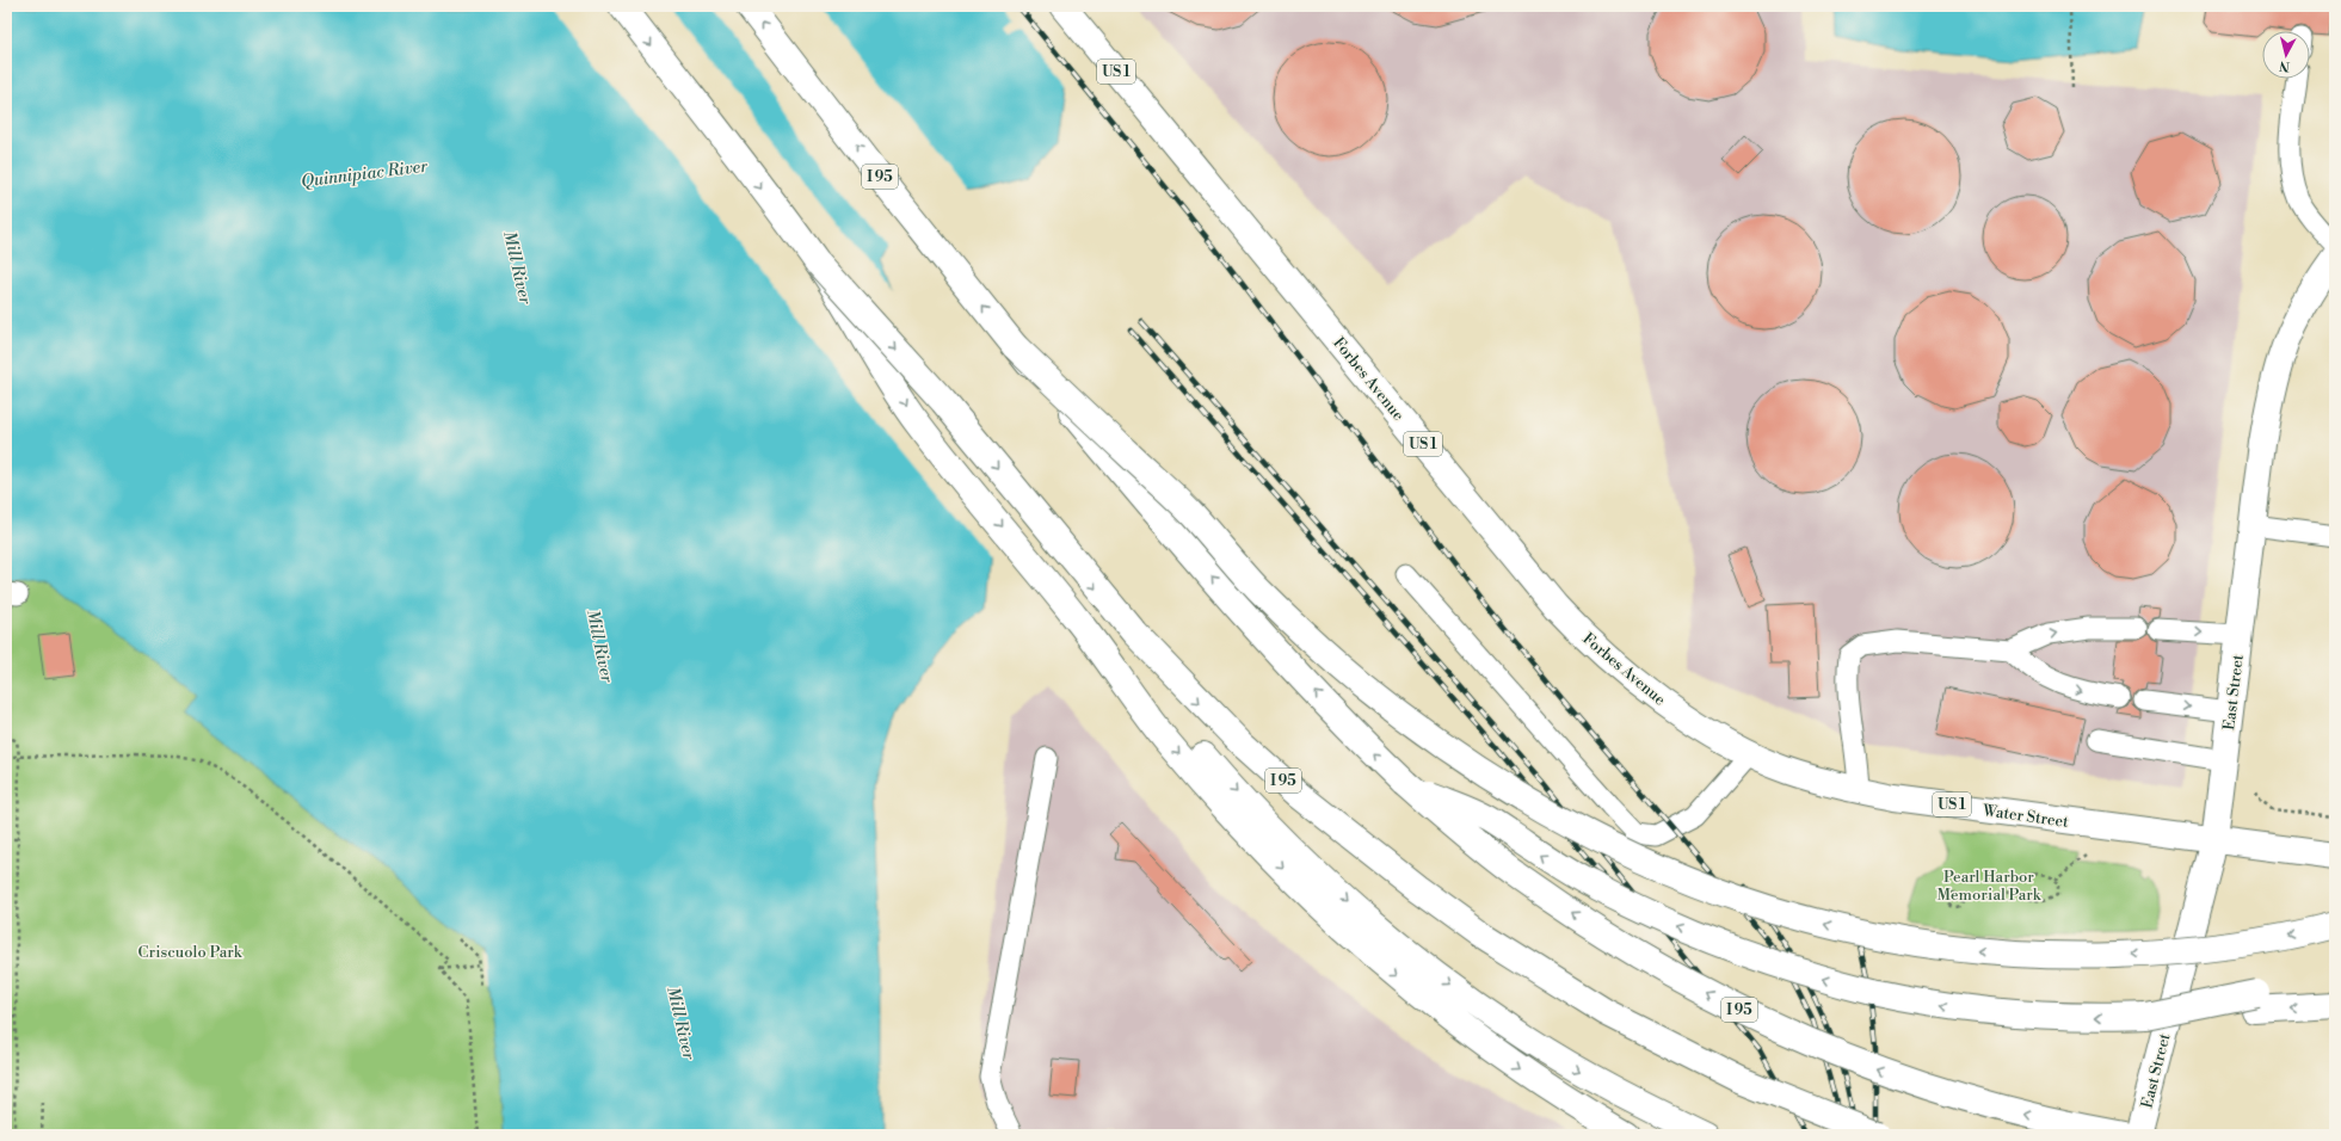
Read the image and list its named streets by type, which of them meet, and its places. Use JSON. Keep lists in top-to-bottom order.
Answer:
{
  "streets": {
    "main road": [
      "US 1",
      "I 95",
      "Forbes Avenue",
      "East Street",
      "Water Street"
    ]
  },
  "crossings": [
    ["Forbes Avenue", "Water Street"],
    ["East Street", "Water Street"]
  ],
  "water": ["Quinnipiac River", "Mill River"],
  "parks": ["Pearl Harbor Memorial Park", "Criscuolo Park"],
  "north": "bottom"
}
